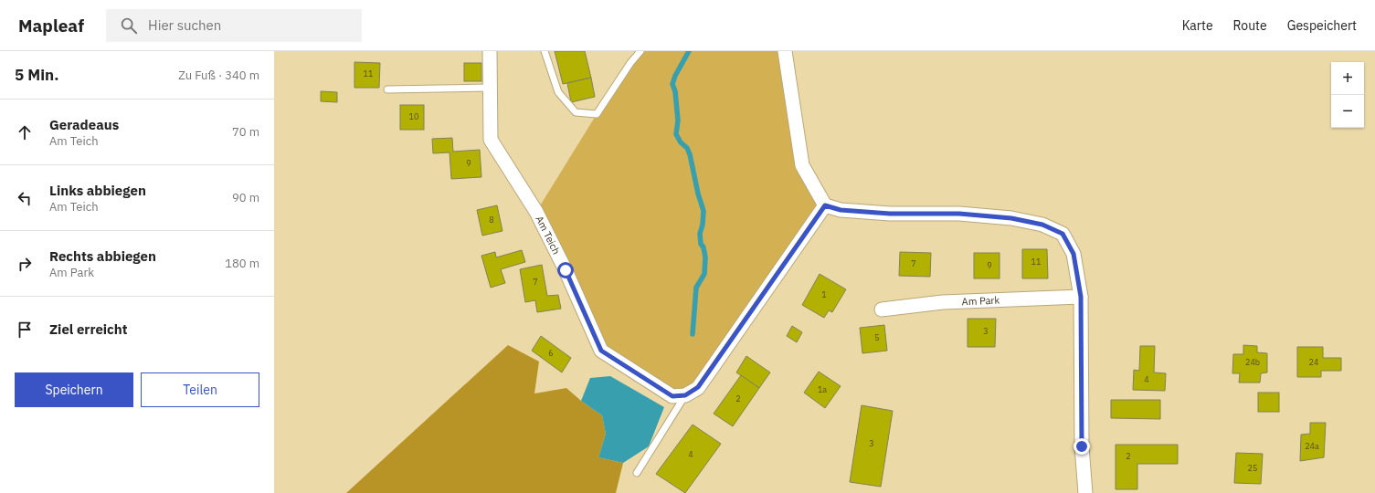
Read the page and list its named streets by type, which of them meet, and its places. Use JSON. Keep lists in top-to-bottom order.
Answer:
{
  "streets": {
    "street": ["Am Teich", "Am Park"]
  },
  "house_numbers": [
    "11",
    "10",
    "9",
    "8",
    "11",
    "7",
    "9",
    "7",
    "1",
    "3",
    "5",
    "6",
    "24b",
    "24",
    "4",
    "1a",
    "2",
    "3",
    "24a",
    "4",
    "2",
    "25"
  ],
  "page": {
    "header": "Mapleaf",
    "search": "Hier suchen",
    "nav": ["Karte", "Route", "Gespeichert"],
    "heading": ["5 Min.", "Zu Fuß · 340 m"],
    "map_buttons": ["+", "−"],
    "list": [
      ["Geradeaus", "Am Teich", "70 m"],
      ["Links abbiegen", "Am Teich", "90 m"],
      ["Rechts abbiegen", "Am Park", "180 m"],
      "Ziel erreicht"
    ],
    "buttons": ["Speichern", "Teilen"]
  }
}
